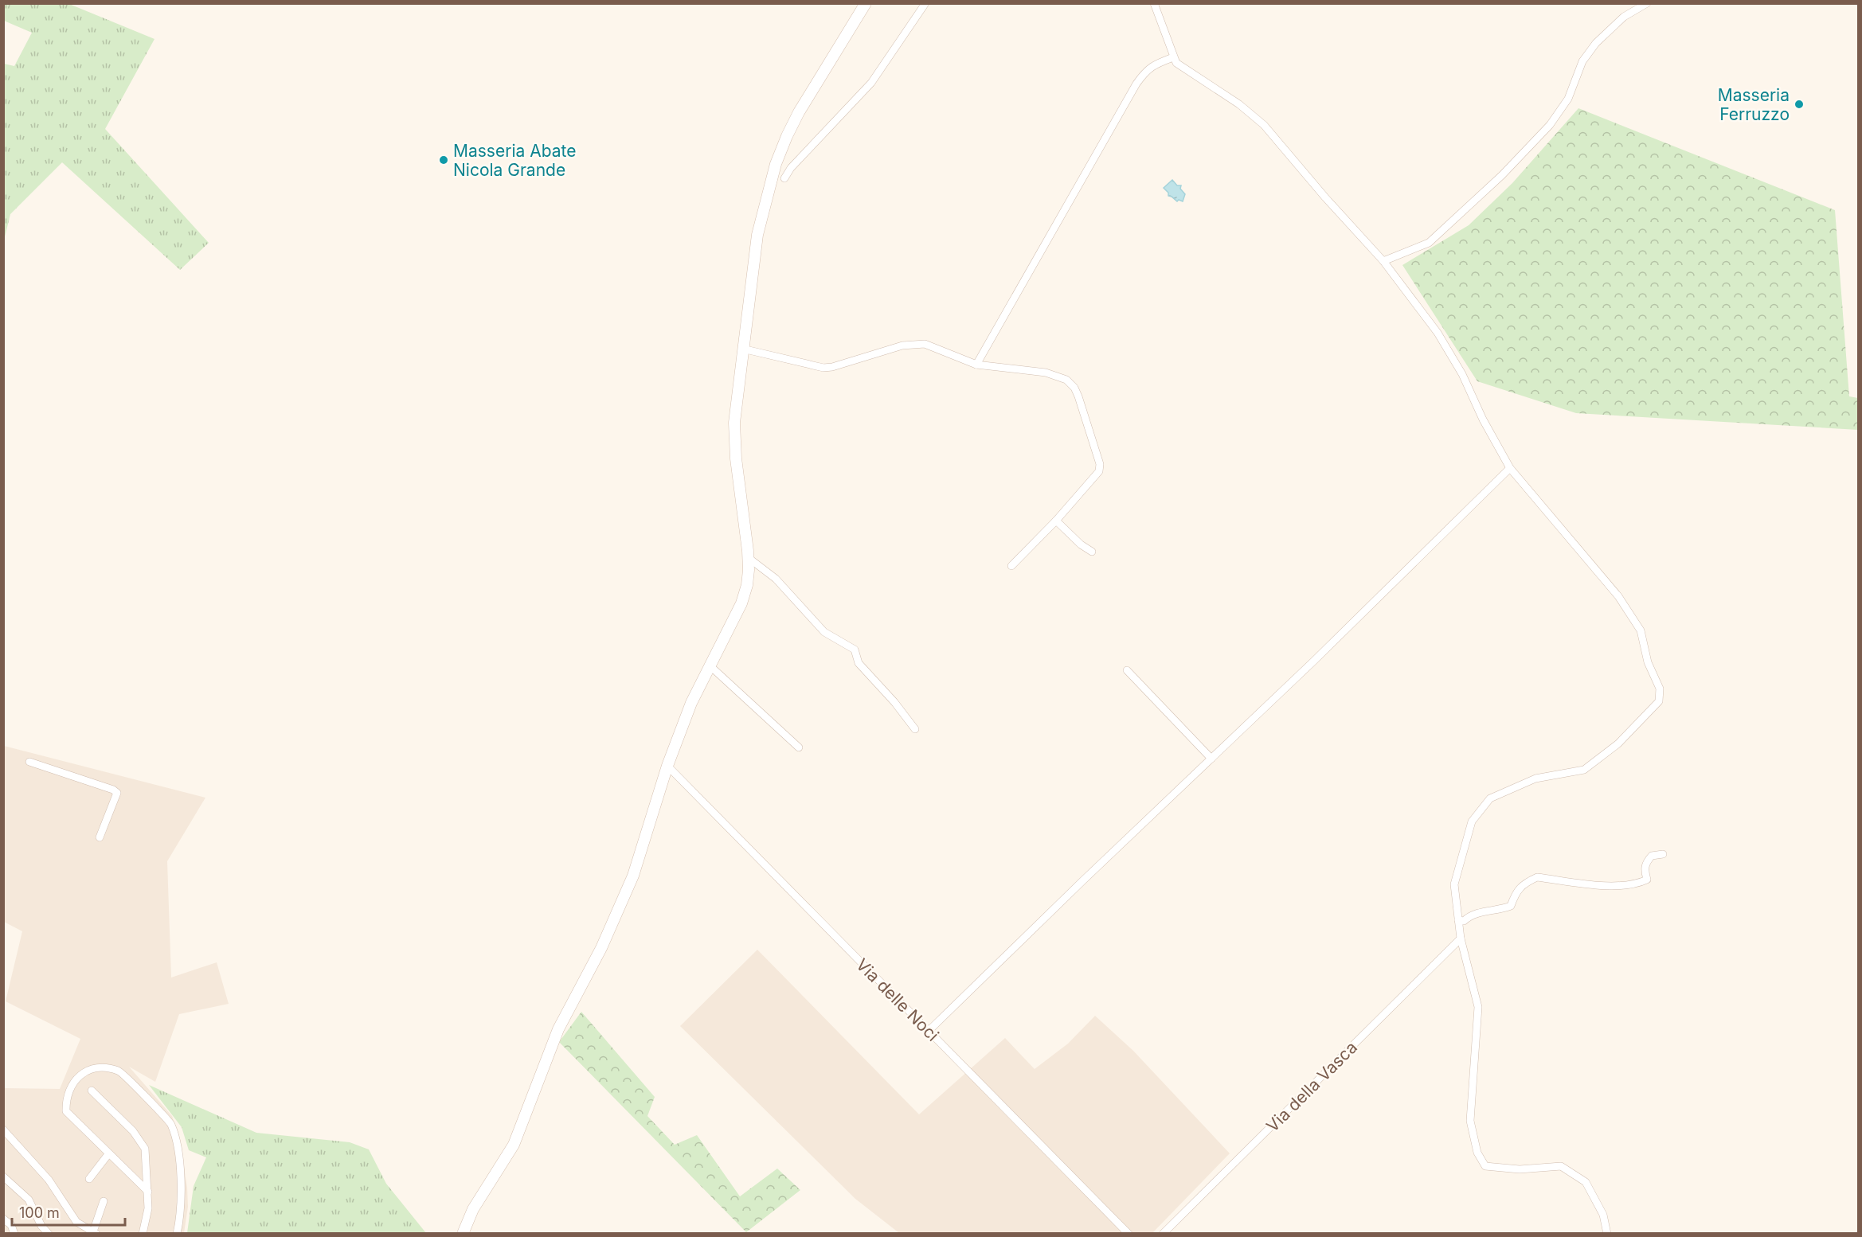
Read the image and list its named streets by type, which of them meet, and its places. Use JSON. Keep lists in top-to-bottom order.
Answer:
{
  "streets": {
    "street": ["Via delle Noci", "Via della Vasca"]
  },
  "places": ["Masseria Ferruzzo", "Masseria Abate Nicola Grande"],
  "scale_bar": "100 m"
}
